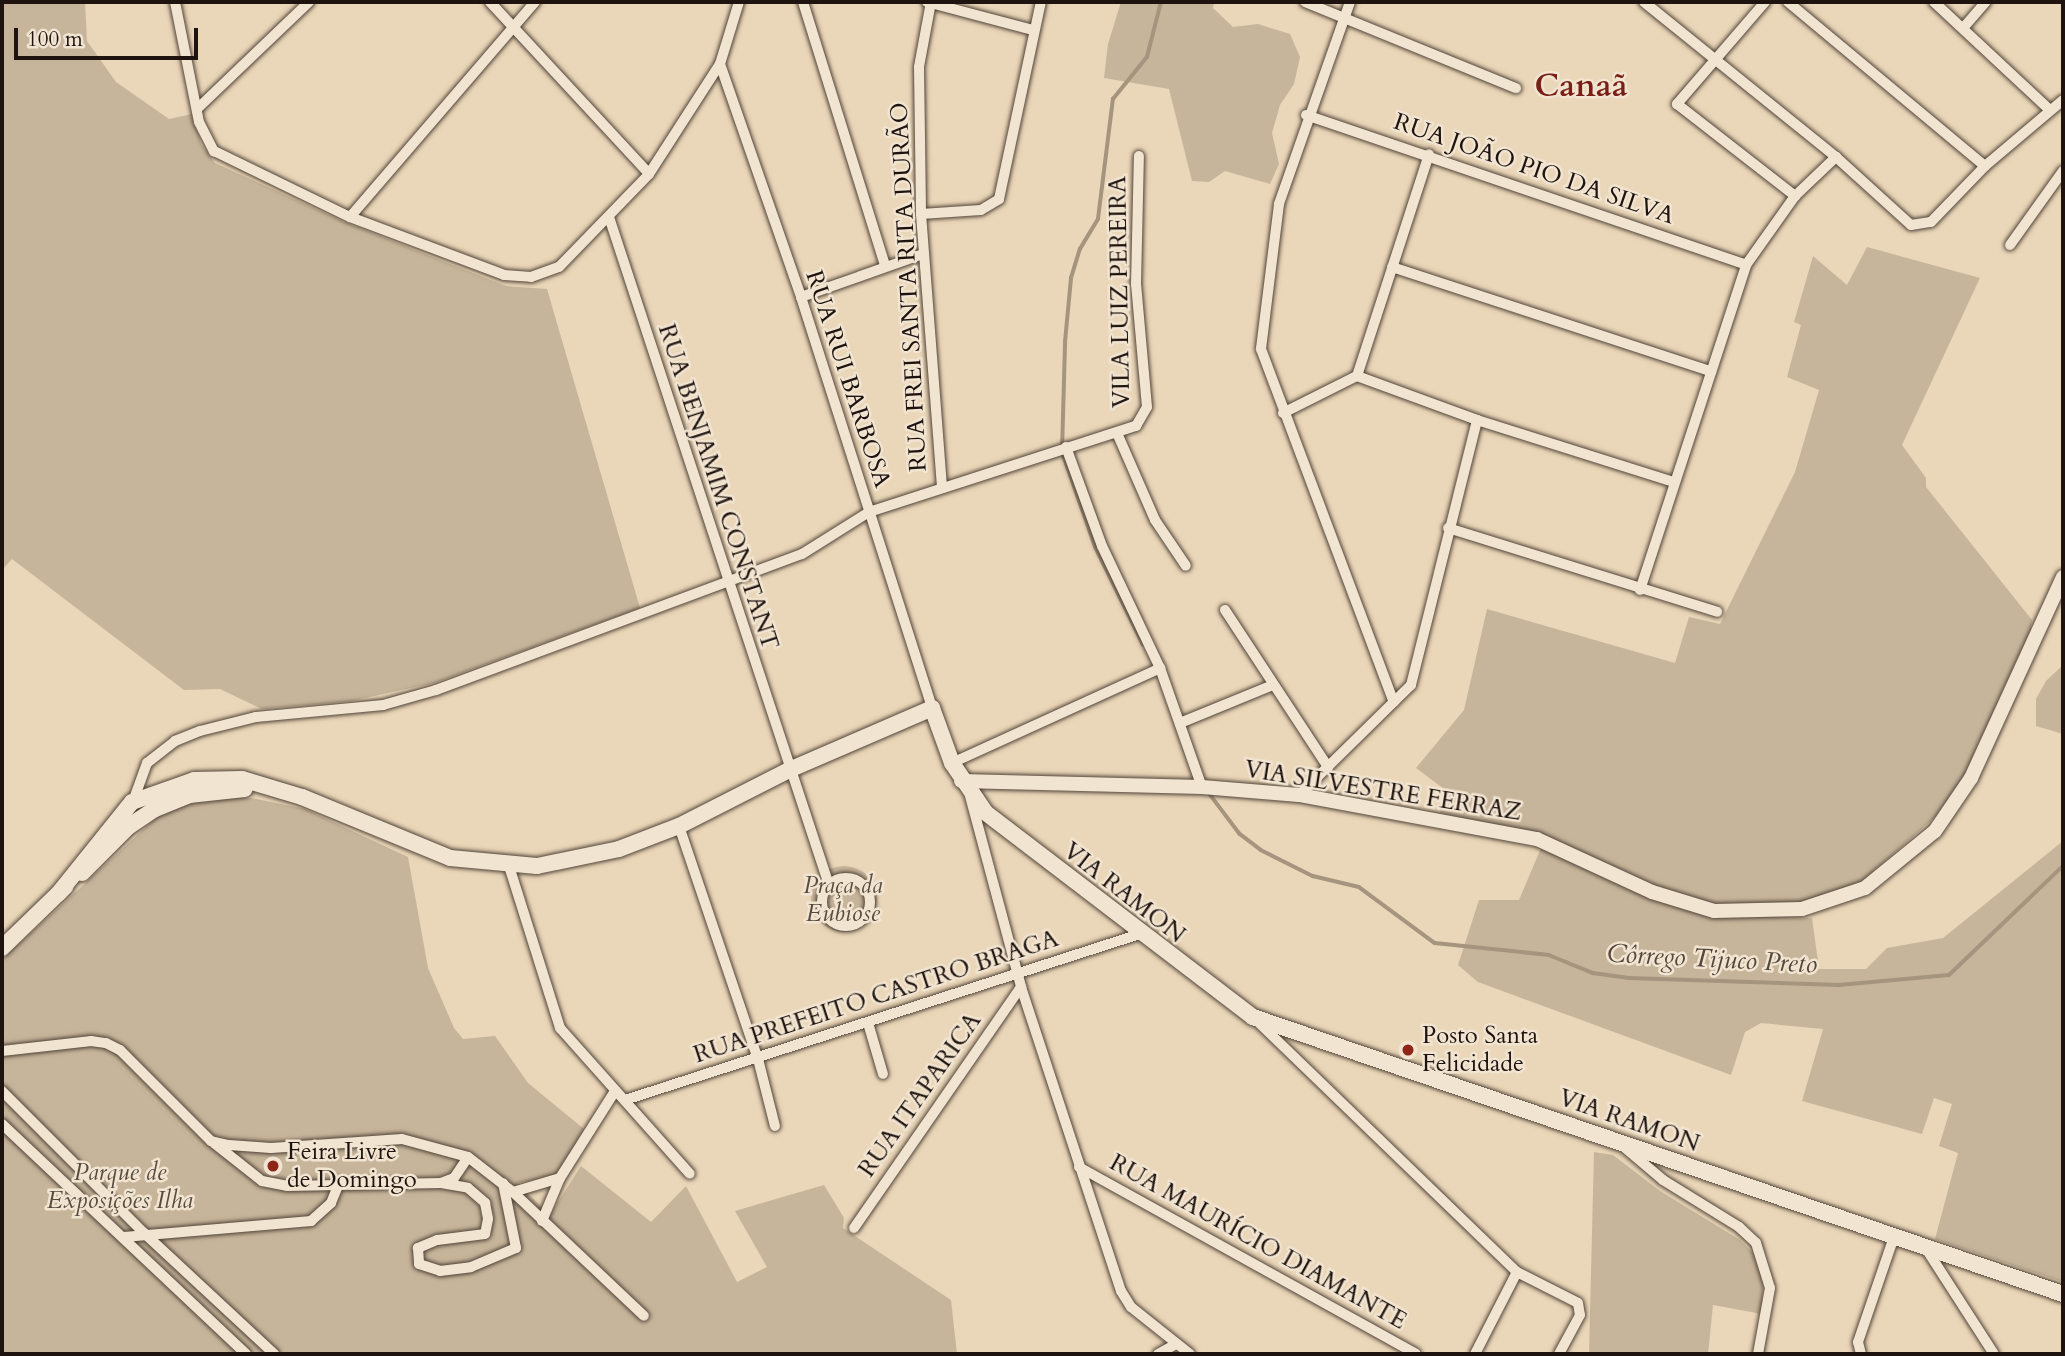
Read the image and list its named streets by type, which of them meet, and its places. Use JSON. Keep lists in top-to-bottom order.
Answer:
{
  "streets": {
    "main road": ["VIA RAMON"],
    "street": [
      "RUA JOÃO PIO DA SILVA",
      "RUA FREI SANTA RITA DURÃO",
      "VILA LUIZ PEREIRA",
      "RUA RUI BARBOSA",
      "RUA BENJAMIM CONSTANT",
      "VIA SILVESTRE FERRAZ",
      "RUA PREFEITO CASTRO BRAGA",
      "RUA ITAPARICA",
      "RUA MAURÍCIO DIAMANTE"
    ]
  },
  "crossings": [
    ["RUA RUI BARBOSA", "VIA RAMON"],
    ["VIA SILVESTRE FERRAZ", "VIA RAMON"],
    ["VIA RAMON", "RUA PREFEITO CASTRO BRAGA"]
  ],
  "districts": ["Canaã"],
  "water": ["Côrrego Tijuco Preto"],
  "parks": ["Praça da Eubiose", "Parque de Exposições Ilha"],
  "places": ["Posto Santa Felicidade", "Feira Livre de Domingo"],
  "scale_bar": "100 m"
}
